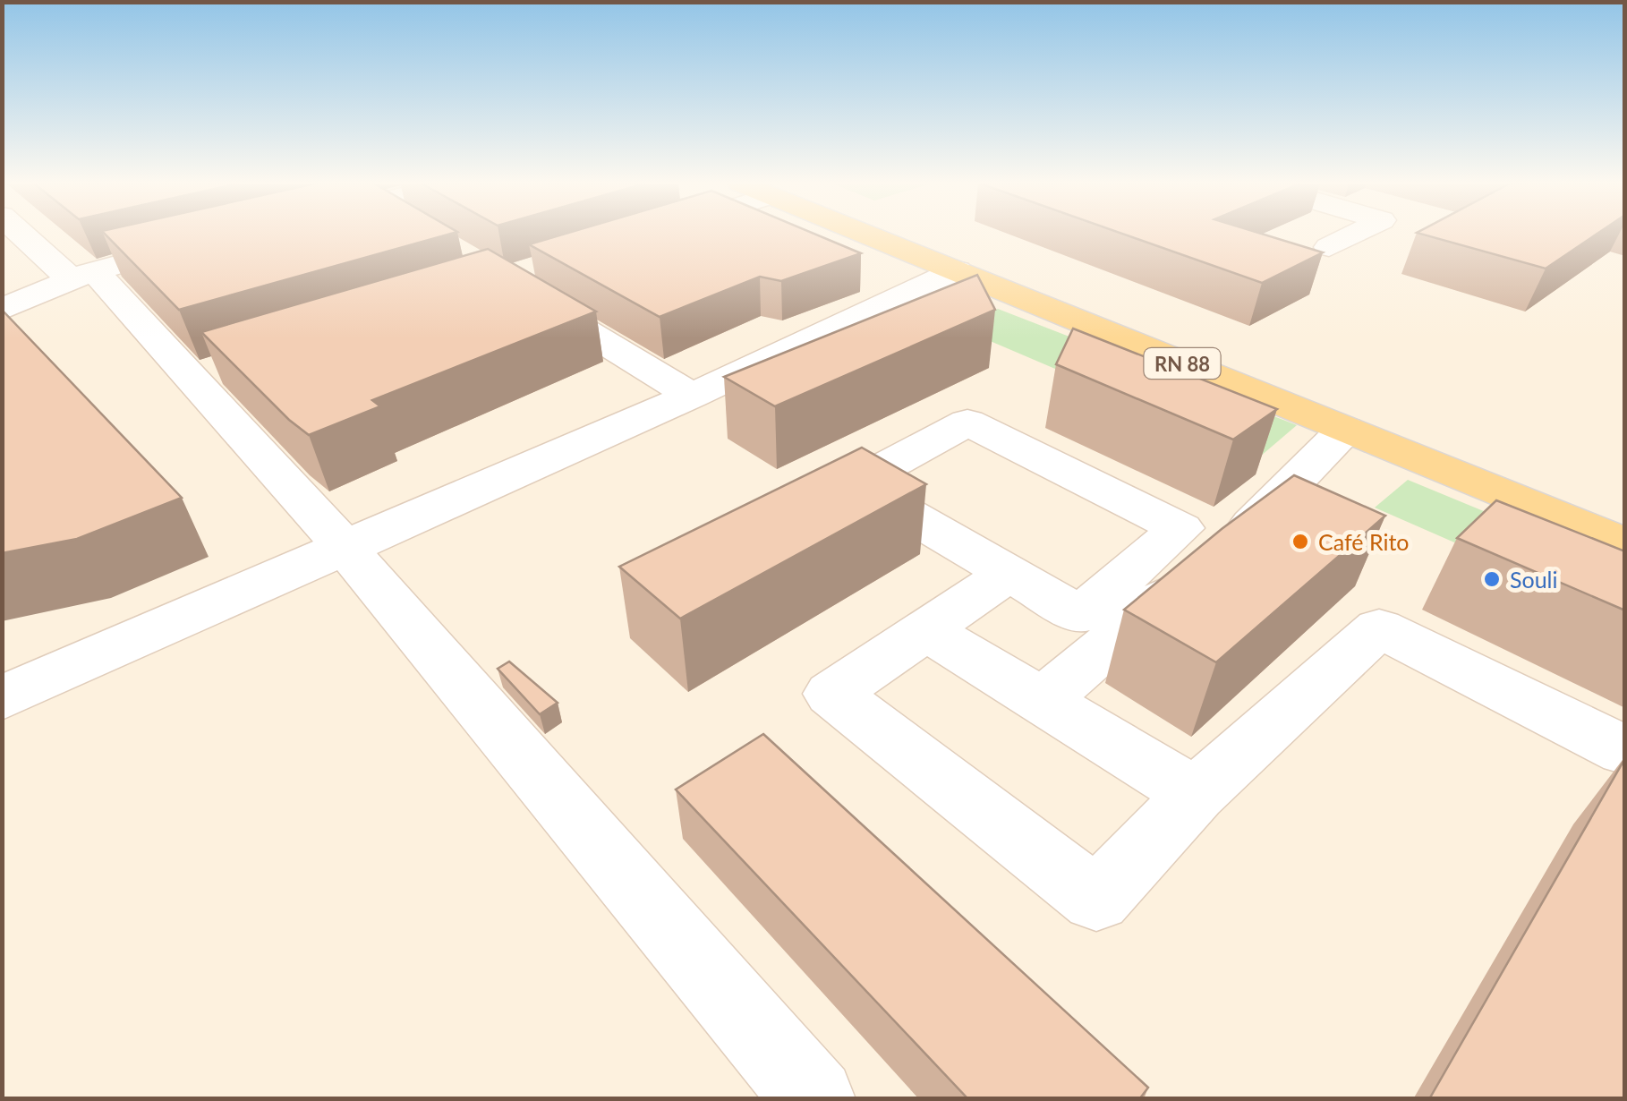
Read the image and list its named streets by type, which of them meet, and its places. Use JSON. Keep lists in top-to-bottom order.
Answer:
{
  "streets": {
    "main road": ["RN 88"]
  },
  "places": ["Café Rito", "Souli"]
}
